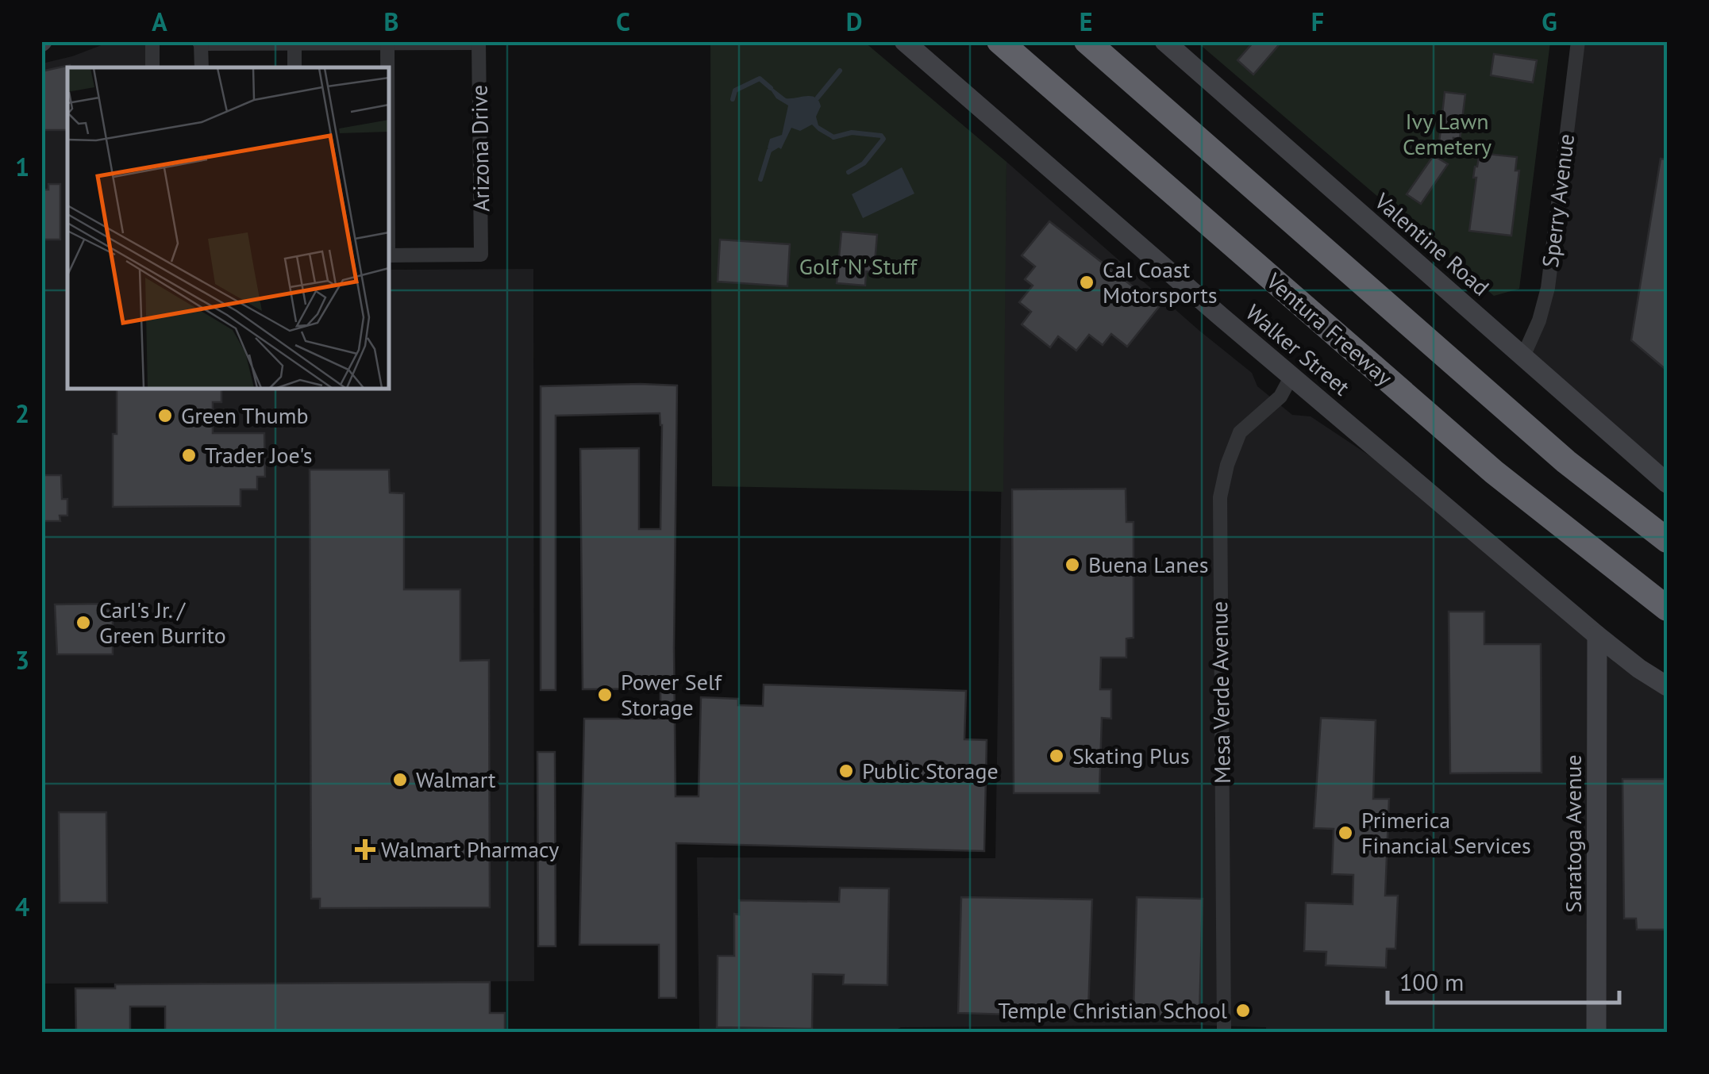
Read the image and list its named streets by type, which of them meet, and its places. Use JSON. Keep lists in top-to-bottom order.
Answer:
{
  "streets": {
    "highway": ["Ventura Freeway"],
    "street": [
      "Arizona Drive",
      "Sperry Avenue",
      "Valentine Road",
      "Walker Street",
      "Mesa Verde Avenue",
      "Saratoga Avenue"
    ]
  },
  "crossings": [
    ["Sperry Avenue", "Valentine Road"],
    ["Walker Street", "Mesa Verde Avenue"],
    ["Walker Street", "Saratoga Avenue"]
  ],
  "parks": ["Ivy Lawn Cemetery", "Golf 'N' Stuff"],
  "places": {
    "other": [
      "Cal Coast Motorsports",
      "Green Thumb",
      "Trader Joe's",
      "Buena Lanes",
      "Carl's Jr. / Green Burrito",
      "Power Self Storage",
      "Skating Plus",
      "Public Storage",
      "Walmart",
      "Primerica Financial Services",
      "Temple Christian School"
    ],
    "health": ["Walmart Pharmacy"]
  },
  "scale_bar": "100 m",
  "grid": {
    "columns": [
      "A",
      "B",
      "C",
      "D",
      "E",
      "F",
      "G"
    ],
    "rows": [
      "1",
      "2",
      "3",
      "4"
    ]
  }
}
